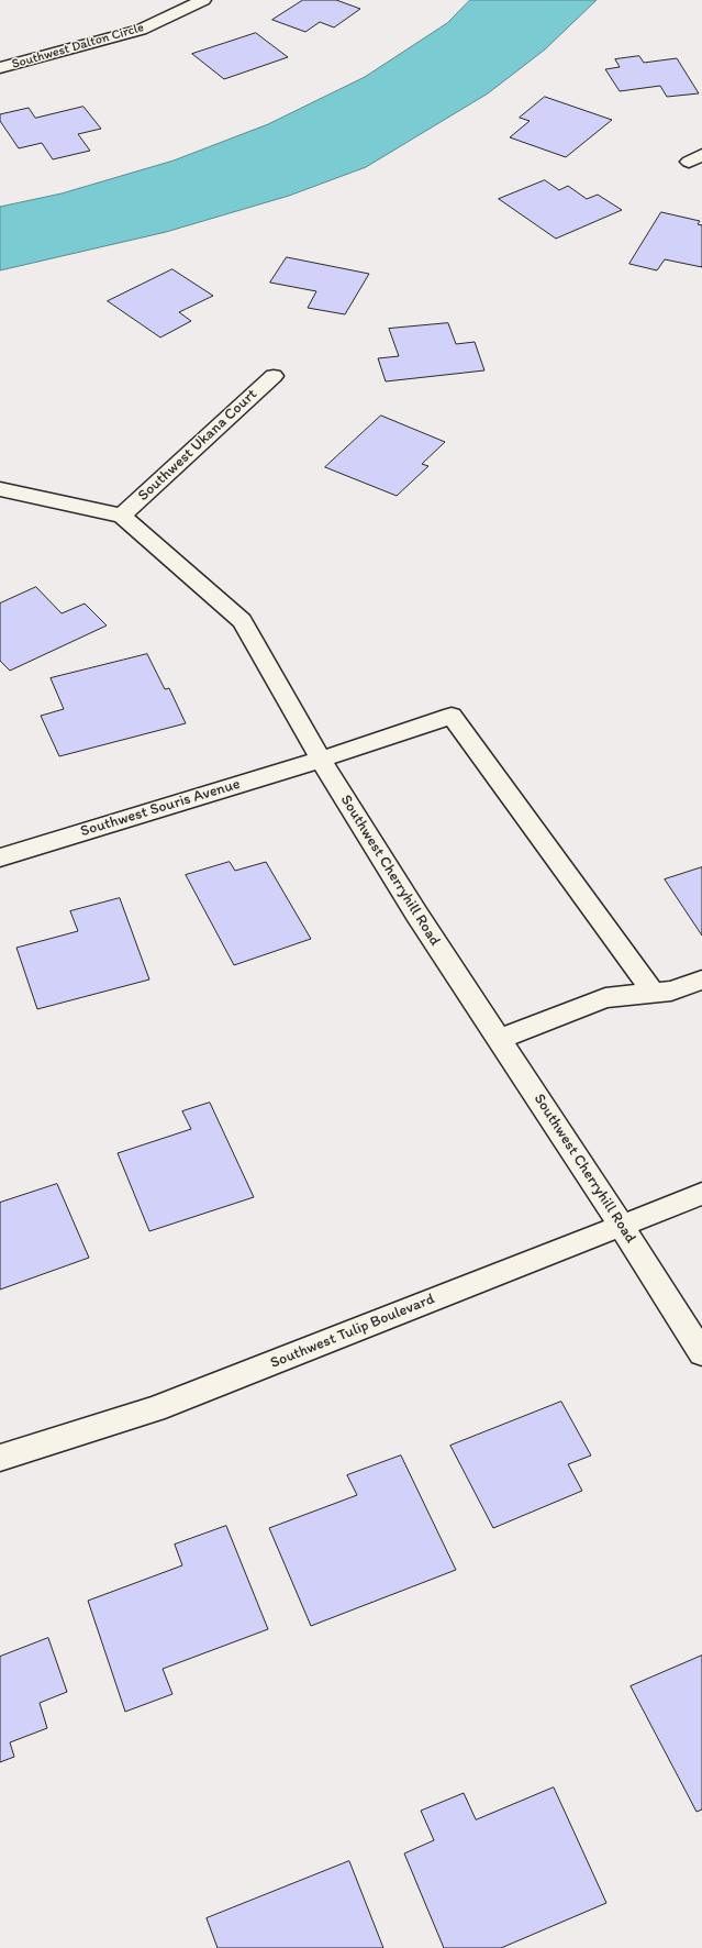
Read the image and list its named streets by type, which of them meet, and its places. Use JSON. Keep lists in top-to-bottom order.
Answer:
{
  "streets": {
    "street": [
      "Southwest Dalton Circle",
      "Southwest Ukana Court",
      "Southwest Souris Avenue",
      "Southwest Cherryhill Road",
      "Southwest Tulip Boulevard"
    ]
  },
  "crossings": [
    ["Southwest Ukana Court", "Southwest Cherryhill Road"],
    ["Southwest Souris Avenue", "Southwest Cherryhill Road"],
    ["Southwest Cherryhill Road", "Southwest Tulip Boulevard"]
  ]
}
